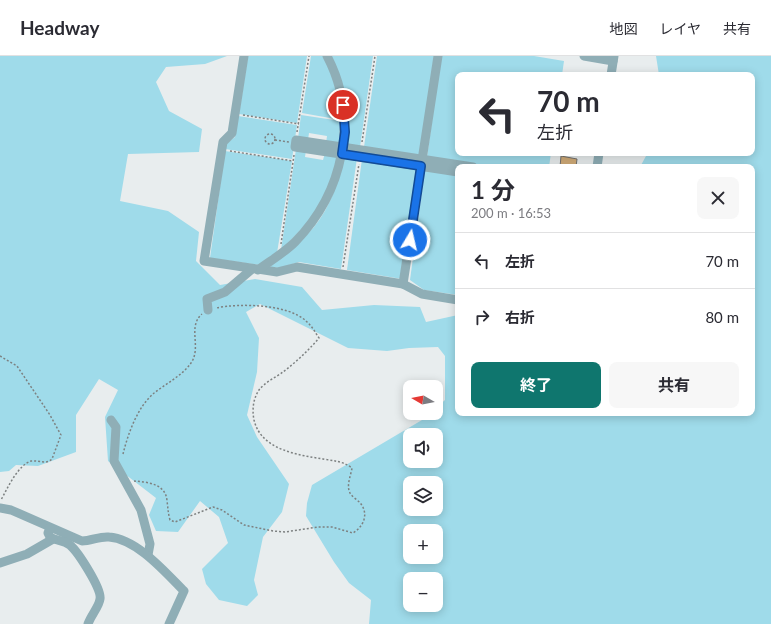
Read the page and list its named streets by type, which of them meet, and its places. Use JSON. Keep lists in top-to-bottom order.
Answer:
{
  "north": "left",
  "page": {
    "header": "Headway",
    "nav": ["地図", "レイヤ", "共有"],
    "turn": ["70 m", "左折"],
    "heading": ["1 分", "200 m · 16:53"],
    "list": [
      {
        "name": "左折",
        "value": "70 m"
      },
      {
        "name": "右折",
        "value": "80 m"
      }
    ],
    "buttons": ["終了", "共有"],
    "map_buttons": ["+", "−"]
  }
}
